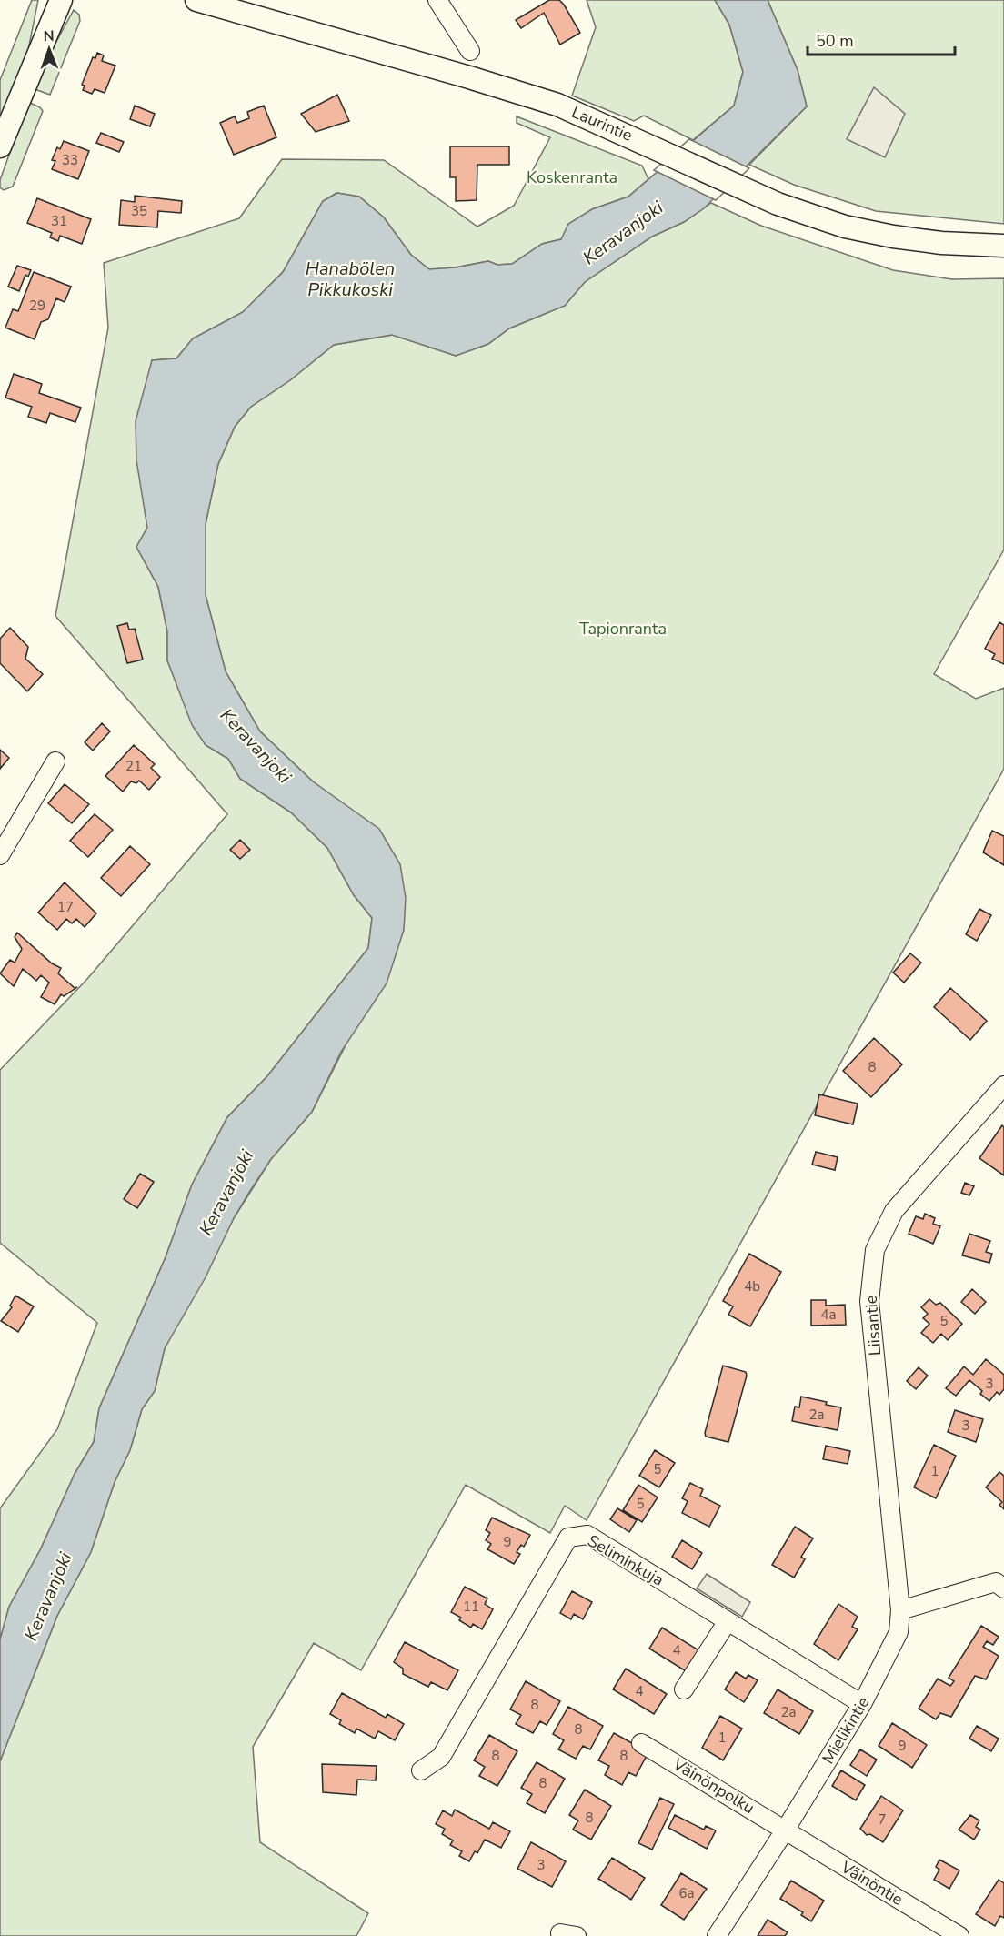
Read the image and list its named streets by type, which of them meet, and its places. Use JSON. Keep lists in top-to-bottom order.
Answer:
{
  "streets": {
    "street": [
      "Laurintie",
      "Liisantie",
      "Seliminkuja",
      "Mielikintie",
      "Väinönpolku",
      "Väinöntie"
    ]
  },
  "crossings": [
    ["Liisantie", "Mielikintie"],
    ["Seliminkuja", "Mielikintie"],
    ["Mielikintie", "Väinönpolku"],
    ["Mielikintie", "Väinöntie"],
    ["Väinönpolku", "Väinöntie"]
  ],
  "water": ["Keravanjoki", "Hanabölen Pikkukoski"],
  "parks": ["Koskenranta", "Tapionranta"],
  "house_numbers": [
    "33",
    "35",
    "31",
    "29",
    "21",
    "17",
    "8",
    "4b",
    "4a",
    "5",
    "3",
    "2a",
    "3",
    "5",
    "1",
    "5",
    "9",
    "11",
    "4",
    "4",
    "8",
    "2a",
    "8",
    "1",
    "9",
    "8",
    "8",
    "8",
    "8",
    "7",
    "3",
    "6a"
  ],
  "scale_bar": "50 m",
  "north": "top"
}
